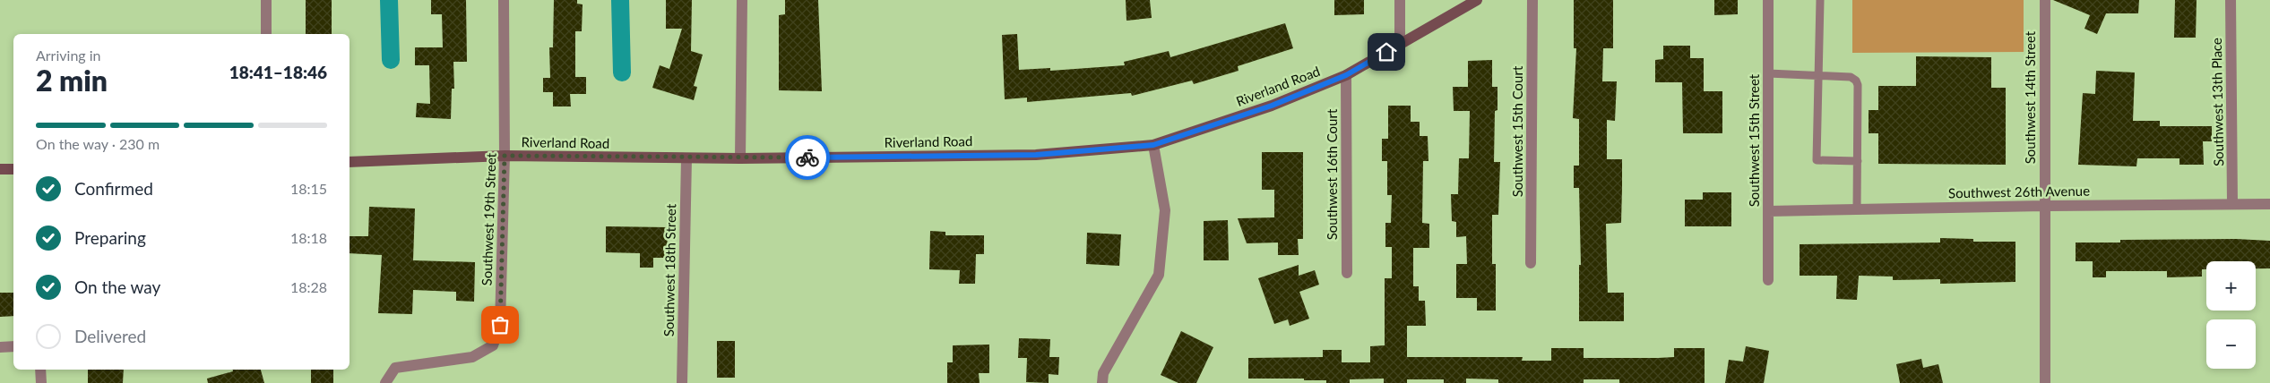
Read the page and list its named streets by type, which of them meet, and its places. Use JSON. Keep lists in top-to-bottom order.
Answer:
{
  "streets": {
    "street": [
      "Riverland Road",
      "Southwest 14th Street",
      "Southwest 13th Place",
      "Southwest 15th Court",
      "Southwest 15th Street",
      "Southwest 16th Court",
      "Southwest 26th Avenue",
      "Southwest 19th Street",
      "Southwest 18th Street"
    ]
  },
  "crossings": [
    ["Riverland Road", "Southwest 16th Court"],
    ["Riverland Road", "Southwest 19th Street"],
    ["Riverland Road", "Southwest 18th Street"],
    ["Southwest 14th Street", "Southwest 26th Avenue"],
    ["Southwest 13th Place", "Southwest 26th Avenue"],
    ["Southwest 15th Street", "Southwest 26th Avenue"]
  ],
  "page": {
    "heading": ["2 min", "Arriving in", "18:41–18:46"],
    "bar": "On the way · 230 m",
    "list": [
      ["Confirmed", "18:15"],
      ["Preparing", "18:18"],
      ["On the way", "18:28"],
      "Delivered"
    ],
    "map_buttons": ["+", "−"]
  }
}
